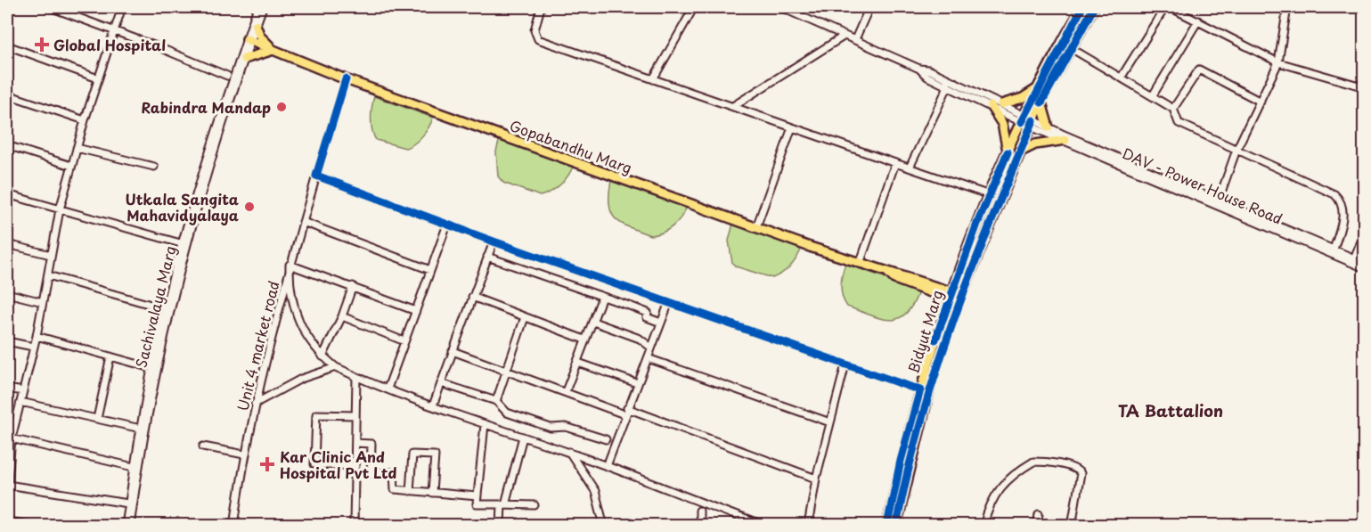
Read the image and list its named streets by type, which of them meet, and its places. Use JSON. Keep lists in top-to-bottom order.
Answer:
{
  "streets": {
    "main road": ["Gopabandhu Marg", "Bidyut Marg"],
    "street": ["DAV - Power House Road", "Sachivalaya Marg", "Unit 4 market road"]
  },
  "crossings": [
    ["Gopabandhu Marg", "Sachivalaya Marg"],
    ["Gopabandhu Marg", "Bidyut Marg"],
    ["Gopabandhu Marg", "Unit 4 market road"],
    ["DAV - Power House Road", "Bidyut Marg"]
  ],
  "districts": ["TA Battalion"],
  "places": {
    "health": ["Global Hospital", "Kar Clinic And Hospital Pvt Ltd"],
    "other": ["Rabindra Mandap", "Utkala Sangita Mahavidyalaya"]
  }
}
